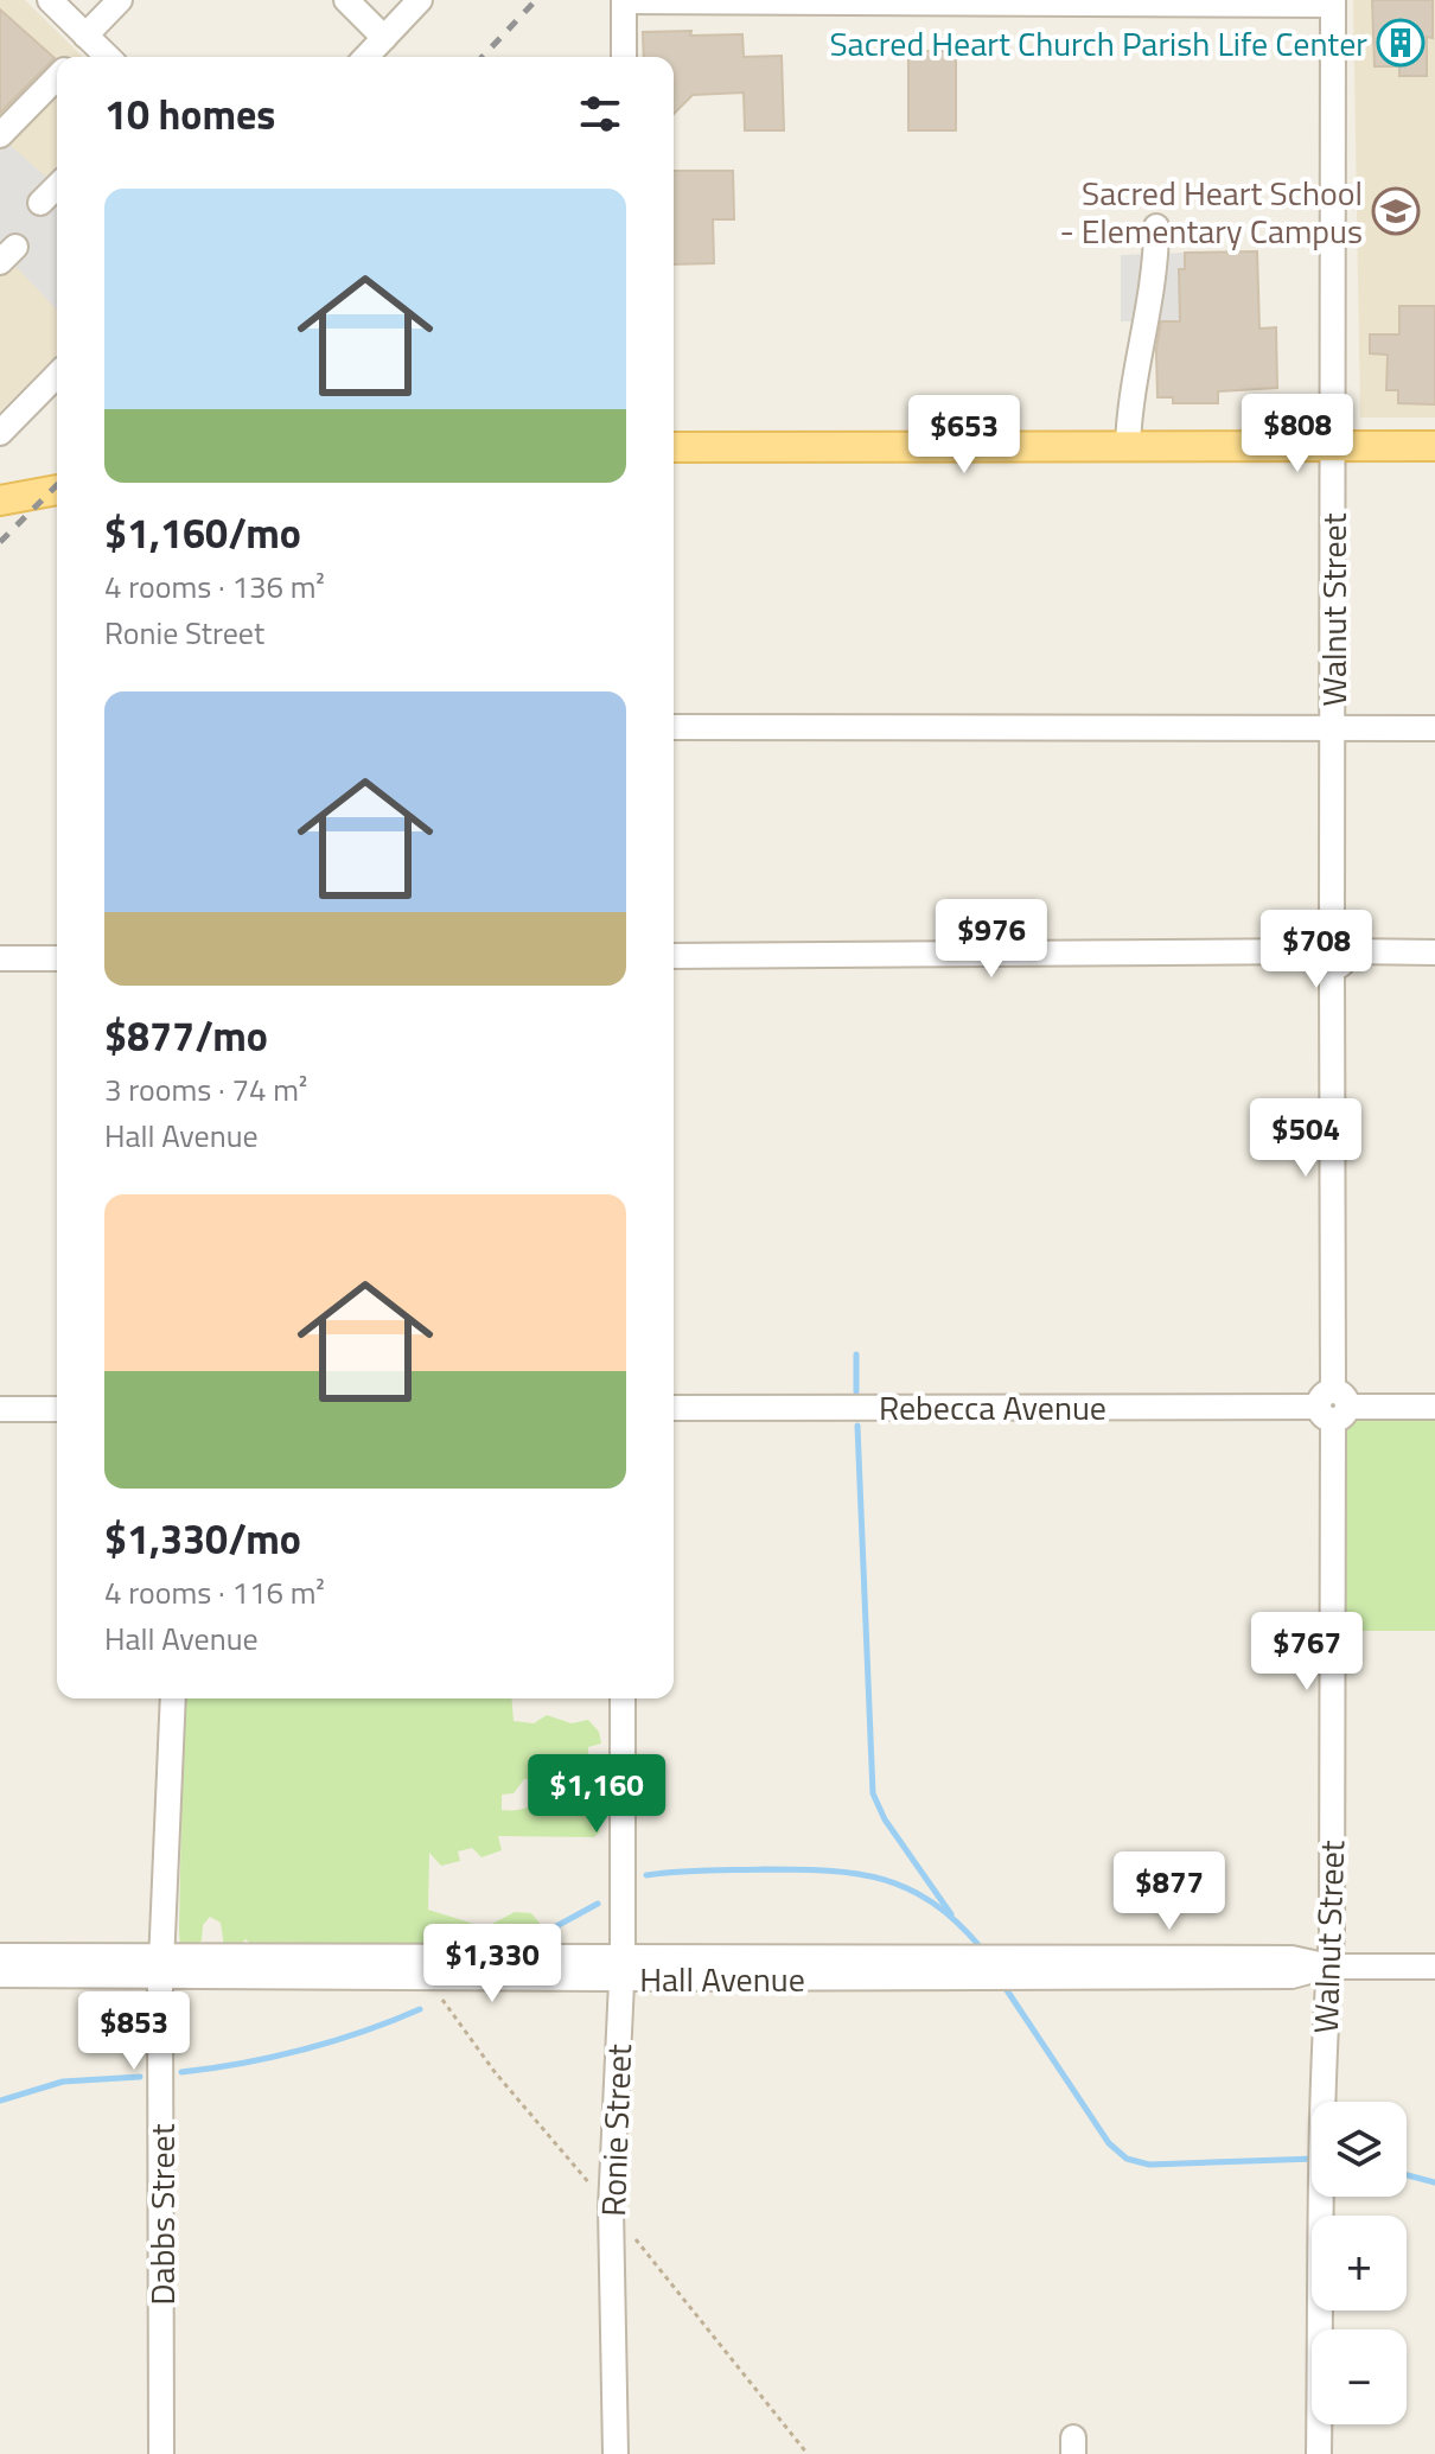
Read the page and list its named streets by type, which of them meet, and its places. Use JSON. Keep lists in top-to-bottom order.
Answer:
{
  "streets": {
    "street": [
      "Walnut Street",
      "Rebecca Avenue",
      "Hall Avenue",
      "Ronie Street",
      "Dabbs Street"
    ]
  },
  "crossings": [
    ["Walnut Street", "Rebecca Avenue"],
    ["Walnut Street", "Hall Avenue"],
    ["Hall Avenue", "Ronie Street"],
    ["Hall Avenue", "Dabbs Street"]
  ],
  "places": {
    "building": ["Sacred Heart Church Parish Life Center"],
    "school or university": ["Sacred Heart School - Elementary Campus"]
  },
  "page": {
    "heading": "10 homes",
    "list": [
      {
        "name": "$1,160/mo",
        "note": "4 rooms · 136 m² · Ronie Street"
      },
      {
        "name": "$877/mo",
        "note": "3 rooms · 74 m² · Hall Avenue"
      },
      {
        "name": "$1,330/mo",
        "note": "4 rooms · 116 m² · Hall Avenue"
      }
    ],
    "price": [
      "$808",
      "$653",
      "$976",
      "$708",
      "$504",
      "$767",
      "$1,160",
      "$877",
      "$1,330",
      "$853"
    ],
    "map_buttons": ["+", "−"]
  }
}
